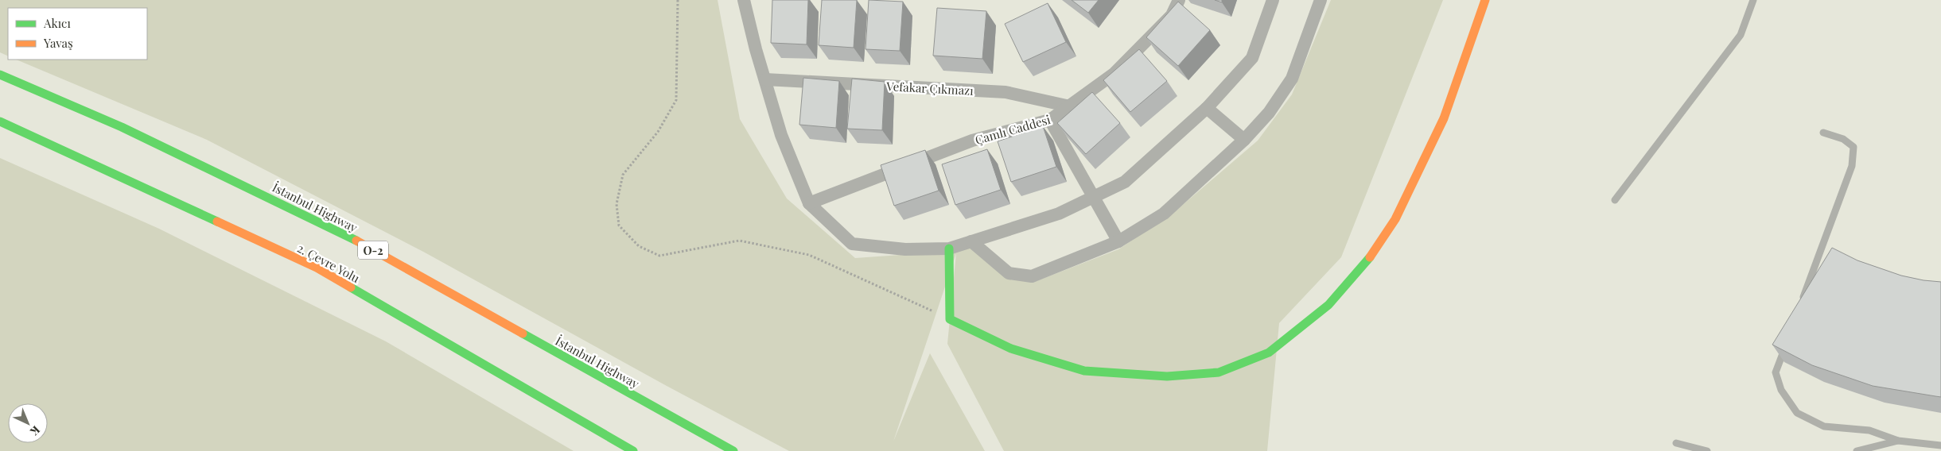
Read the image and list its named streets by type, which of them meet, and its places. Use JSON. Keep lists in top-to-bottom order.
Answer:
{
  "streets": {
    "main road": ["İstanbul Highway", "O-2", "2. Çevre Yolu"],
    "street": ["Vefakar Çıkmazı", "Çamlı Caddesi"]
  },
  "crossings": [
    ["Vefakar Çıkmazı", "Çamlı Caddesi"]
  ],
  "legend": ["Akıcı", "Yavaş"],
  "north": "bottom right"
}
